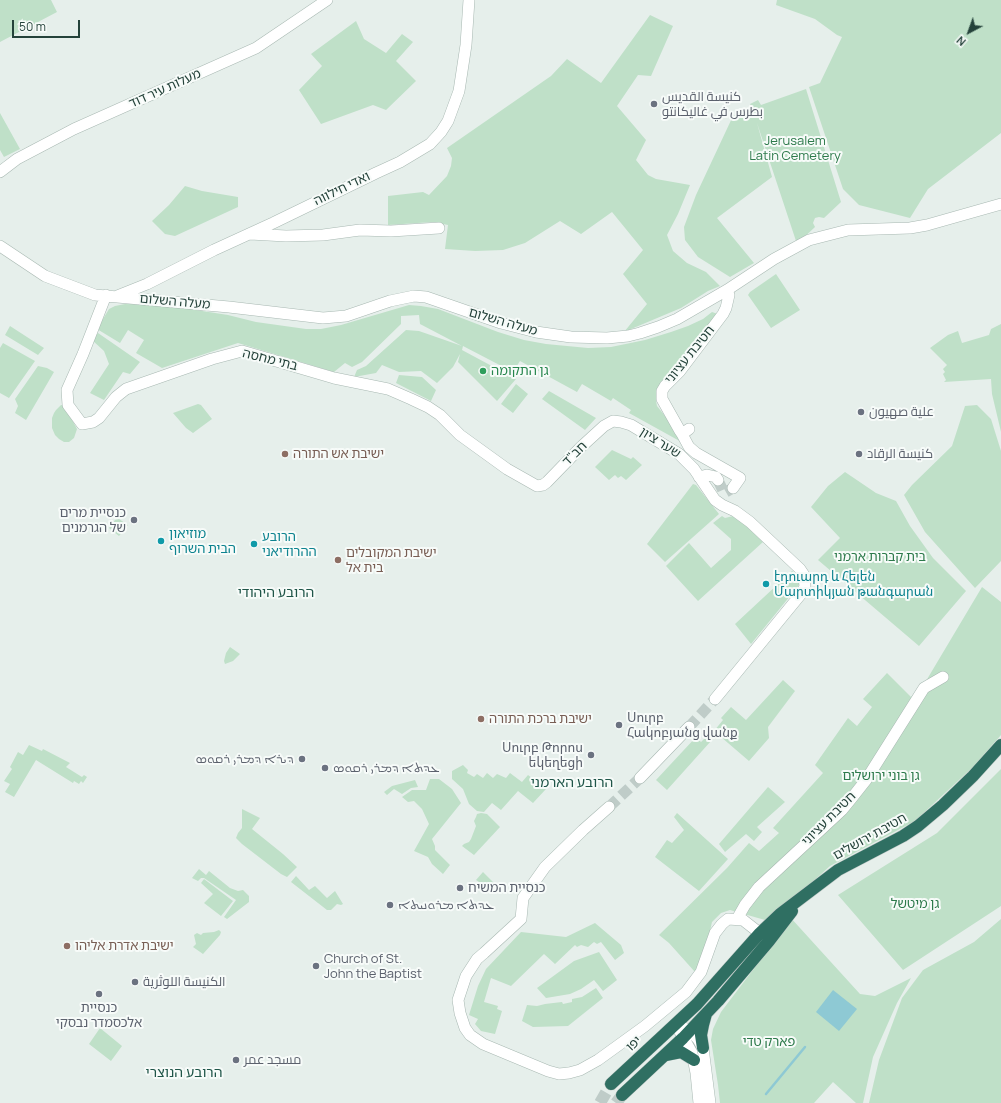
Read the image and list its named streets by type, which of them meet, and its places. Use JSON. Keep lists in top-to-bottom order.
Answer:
{
  "streets": {
    "highway": ["חטיבת ירושלים", "יפו"],
    "street": [
      "מעלות עיר דוד",
      "ואדי חילווה",
      "מעלה השלום",
      "חטיבת עציוני",
      "בתי מחסה",
      "שער ציון",
      "חב\"ד"
    ]
  },
  "crossings": [
    ["ואדי חילווה", "מעלה השלום"],
    ["ואדי חילווה", "בתי מחסה"],
    ["מעלה השלום", "חטיבת עציוני"],
    ["מעלה השלום", "בתי מחסה"],
    ["בתי מחסה", "חב\"ד"],
    ["שער ציון", "חב\"ד"],
    ["חטיבת ירושלים", "יפו"]
  ],
  "districts": ["הרובע היהודי", "הרובע הארמני", "הרובע הנוצרי"],
  "parks": [
    "Jerusalem Latin Cemetery",
    "בית קברות ארמני",
    "גן בוני ירושלים",
    "גן מיטשל",
    "פארק טדי"
  ],
  "places": [
    "كنيسة القديس بطرس في غاليكانتو",
    "גן התקומה",
    "علية صهيون",
    "ישיבת אש התורה",
    "كنيسة الرقاد",
    "כנסיית מרים של הגרמנים",
    "מוזיאון הבית השרוף",
    "הרובע ההרודיאני",
    "ישיבת המקובלים בית אל",
    "էդուարդ և Հելեն Մարտիկյան թանգարան",
    "ישיבת ברכת התורה",
    "Սուրբ Հակոբյանց վանք",
    "Սուրբ Թորոս եկեղեցի",
    "ܕܝܪܐ ܕܡܪܝ ܪܩܘܣ",
    "ܥܕܬܐ ܕܡܪܝ ܪܩܘܣ",
    "כנסיית המשיח",
    "ܥܕܬܐ ܡܪܘܢܝܬܐ",
    "ישיבת אדרת אליהו",
    "Church of St. John the Baptist",
    "الكنيسة اللوثرية",
    "כנסיית אלכסמדר נבסקי",
    "مسجد عمر"
  ],
  "scale_bar": "50 m",
  "north": "bottom left"
}
